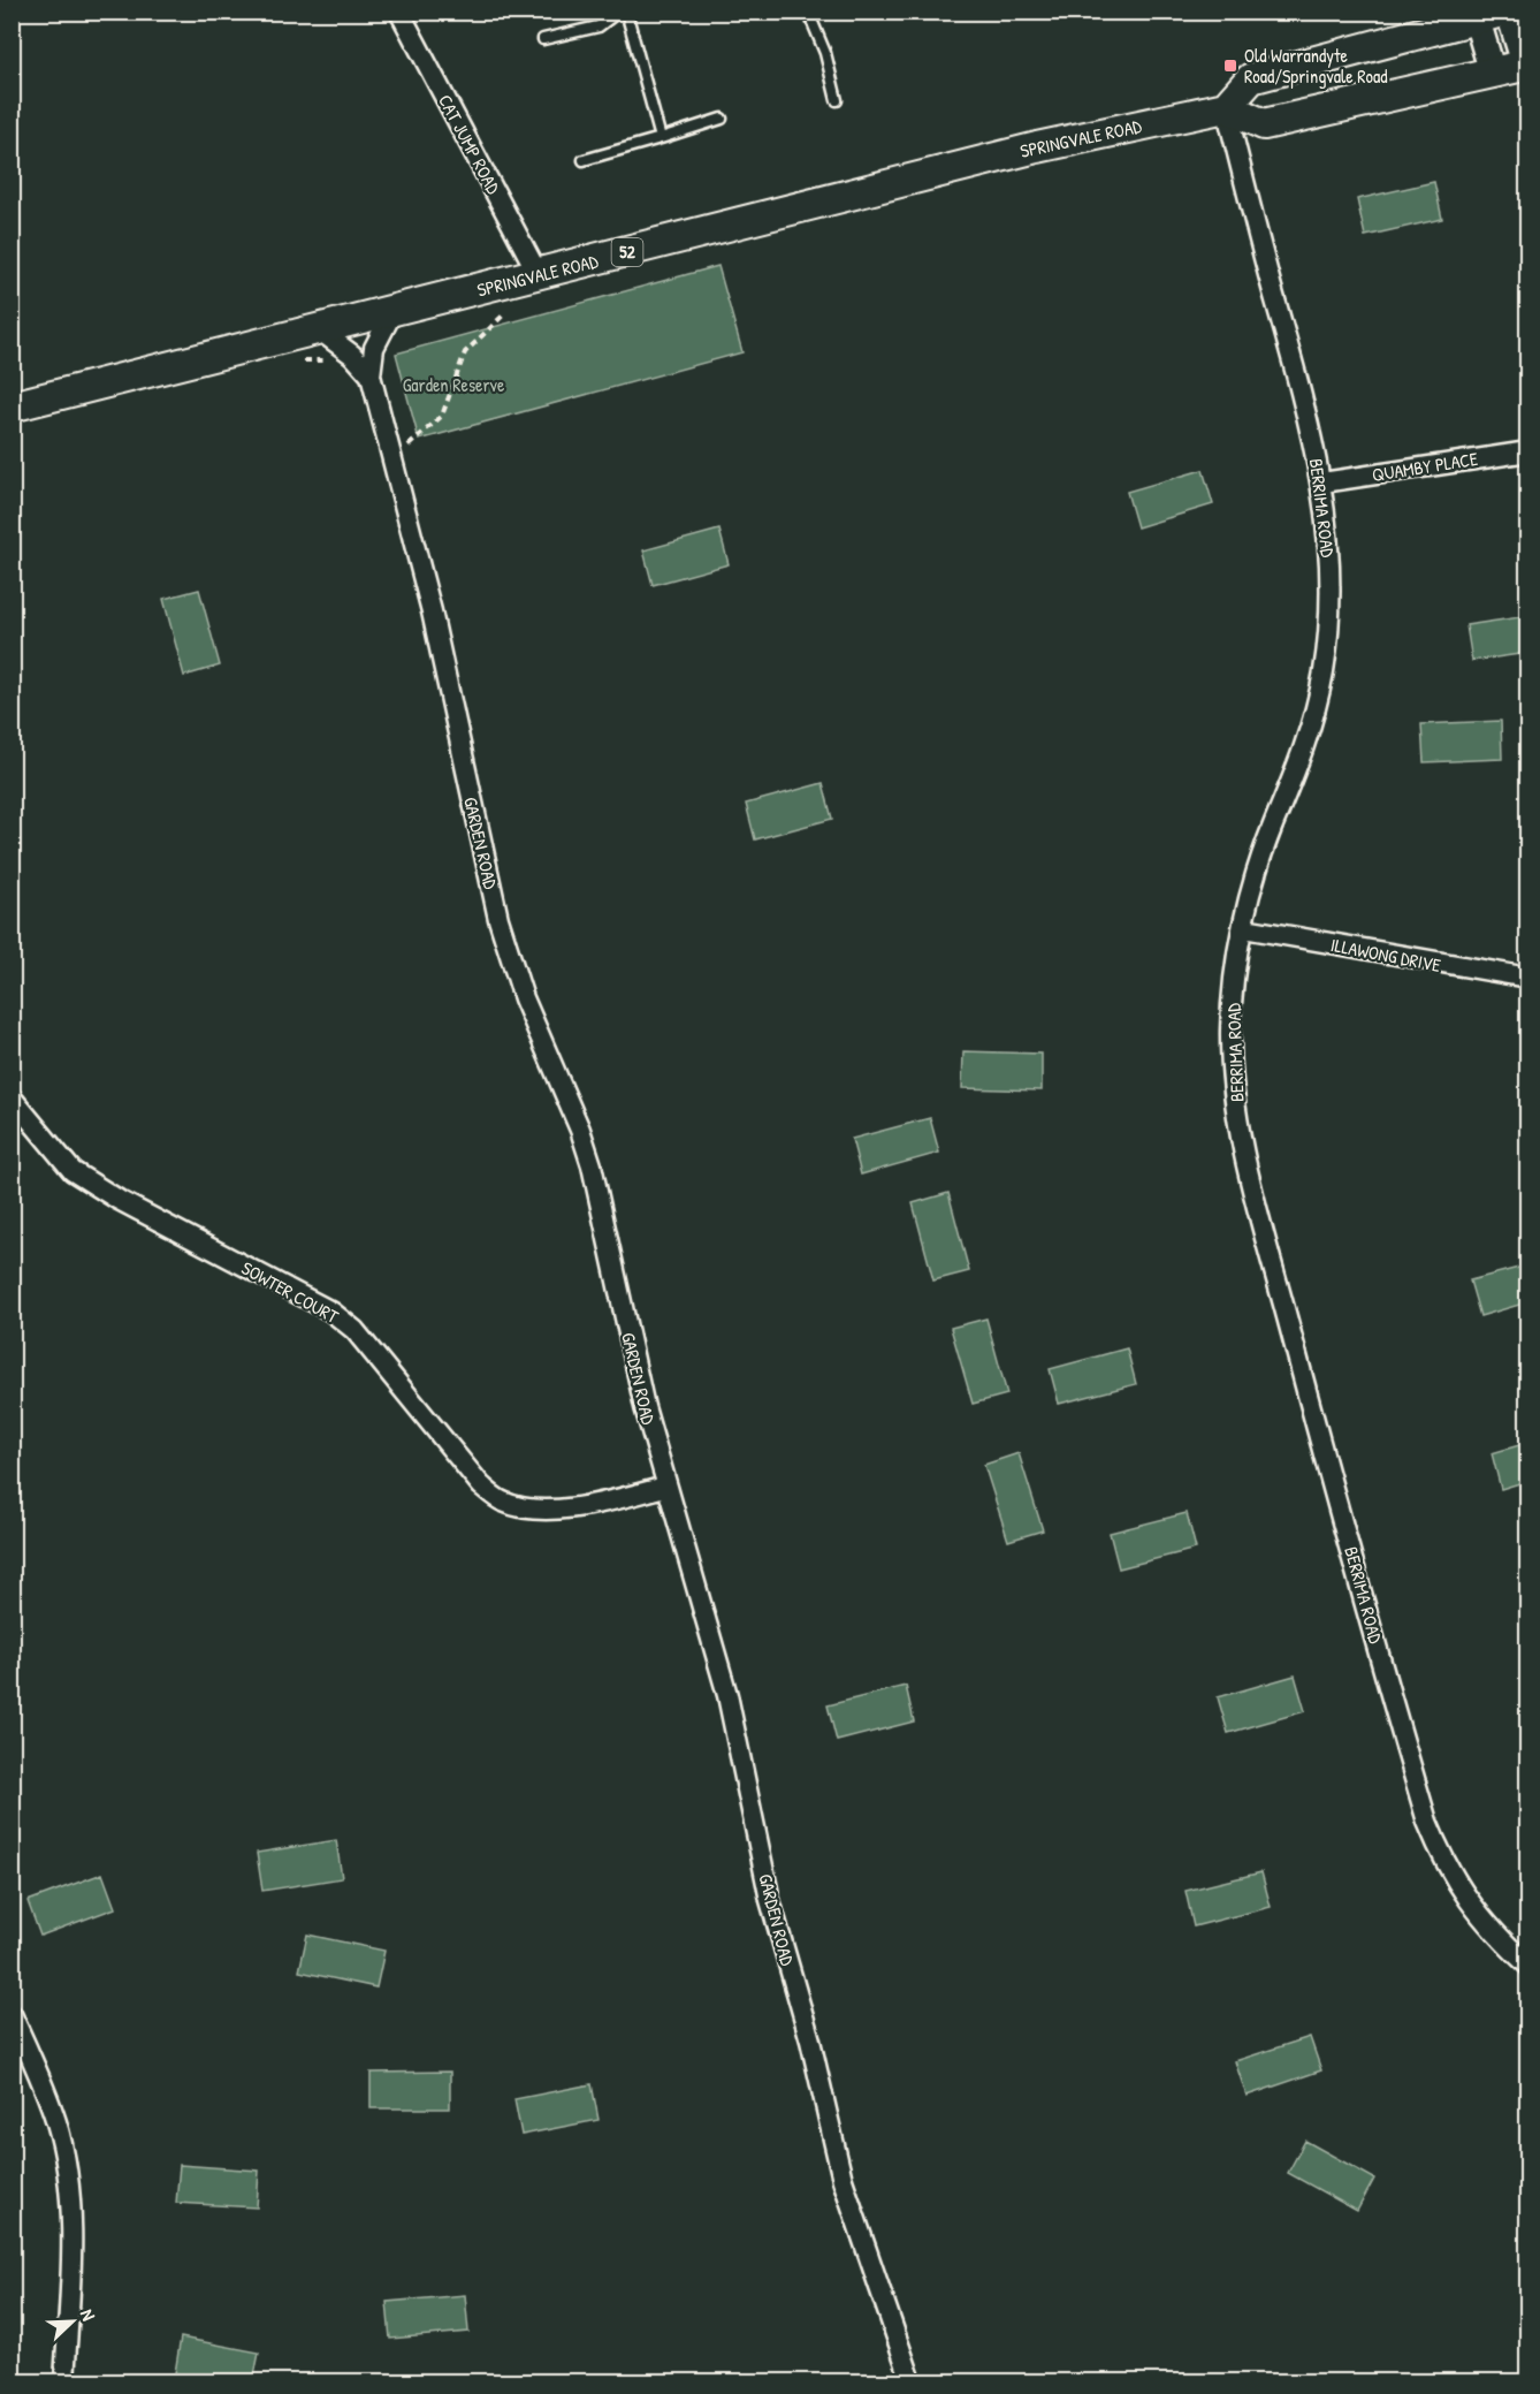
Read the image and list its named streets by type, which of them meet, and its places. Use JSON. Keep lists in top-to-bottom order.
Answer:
{
  "streets": {
    "main road": ["SPRINGVALE ROAD", "52"],
    "street": [
      "CAT JUMP ROAD",
      "QUAMBY PLACE",
      "BERRIMA ROAD",
      "GARDEN ROAD",
      "ILLAWONG DRIVE",
      "SOWTER COURT"
    ]
  },
  "crossings": [
    ["SPRINGVALE ROAD", "CAT JUMP ROAD"],
    ["SPRINGVALE ROAD", "BERRIMA ROAD"],
    ["SPRINGVALE ROAD", "GARDEN ROAD"],
    ["QUAMBY PLACE", "BERRIMA ROAD"],
    ["BERRIMA ROAD", "ILLAWONG DRIVE"],
    ["GARDEN ROAD", "SOWTER COURT"]
  ],
  "parks": ["Garden Reserve"],
  "places": {
    "transit": ["Old Warrandyte Road/Springvale Road"]
  },
  "north": "top right"
}
